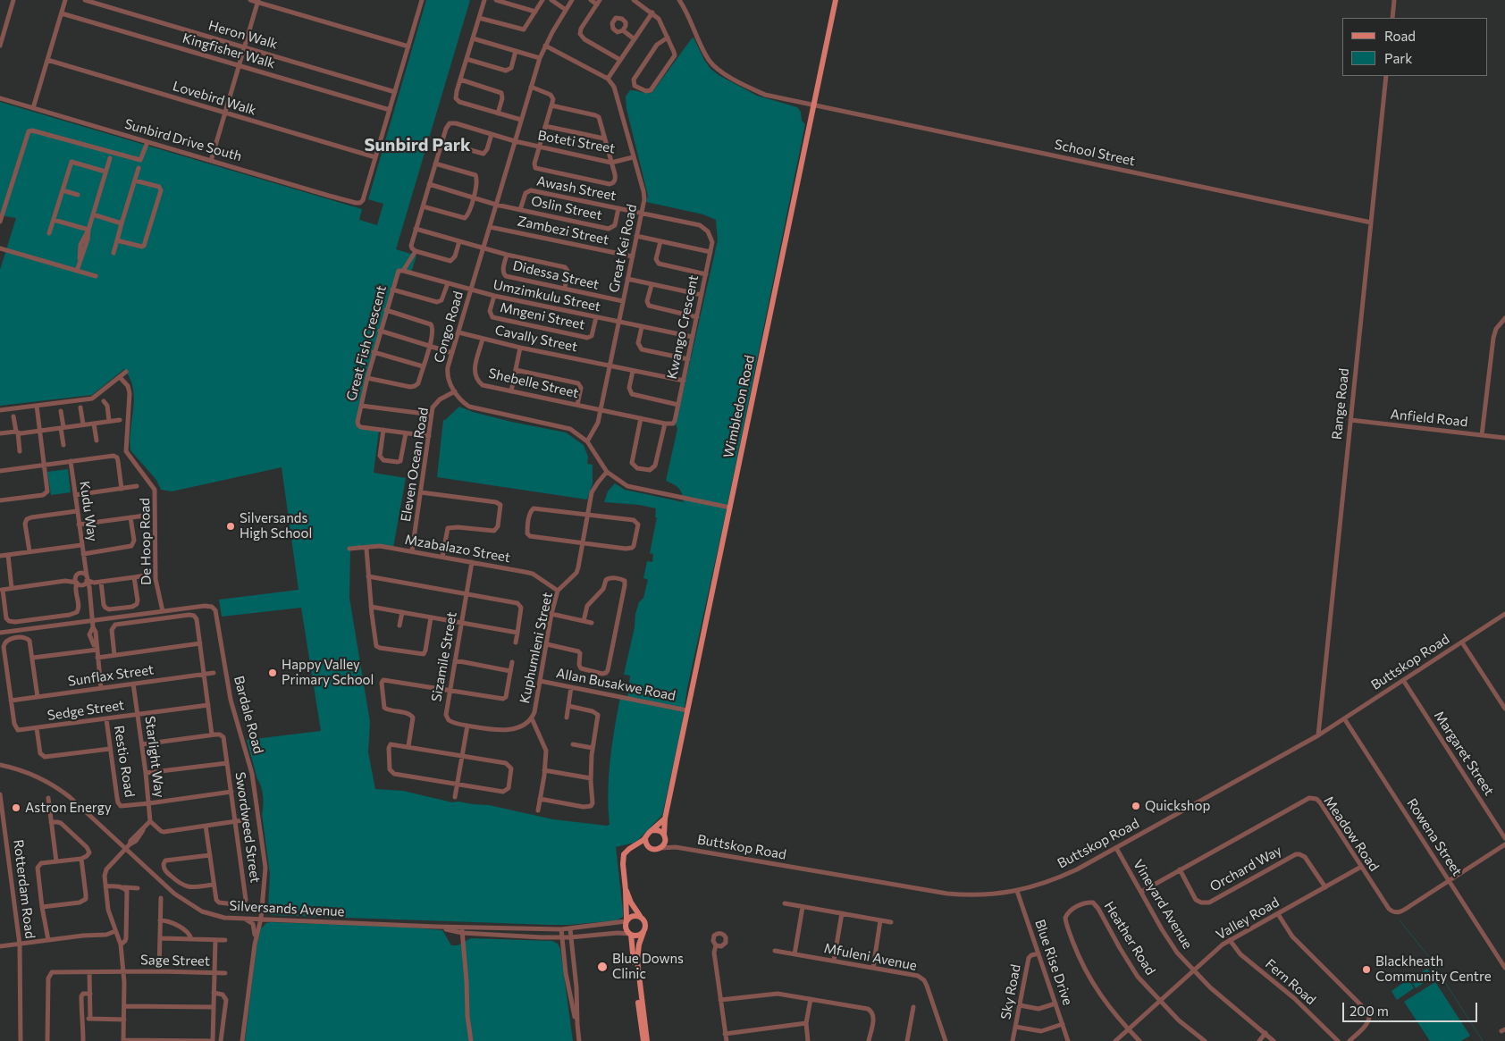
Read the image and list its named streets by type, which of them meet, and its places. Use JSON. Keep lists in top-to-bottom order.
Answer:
{
  "streets": {
    "main road": ["Wimbledon Road"],
    "street": [
      "Heron Walk",
      "Kingfisher Walk",
      "Lovebird Walk",
      "Sunbird Drive South",
      "Boteti Street",
      "School Street",
      "Awash Street",
      "Oslin Street",
      "Zambezi Street",
      "Great Kei Road",
      "Didessa Street",
      "Umzimkulu Street",
      "Mngeni Street",
      "Congo Road",
      "Kwango Crescent",
      "Cavally Street",
      "Great Fish Crescent",
      "Shebelle Street",
      "Range Road",
      "Anfield Road",
      "Eleven Ocean Road",
      "Kudu Way",
      "De Hoop Road",
      "Mzabalazo Street",
      "Kuphumleni Street",
      "Sizamile Street",
      "Buttskop Road",
      "Sunflax Street",
      "Allan Busakwe Road",
      "Sedge Street",
      "Bardale Road",
      "Margaret Street",
      "Starlight Way",
      "Restio Road",
      "Swordweed Street",
      "Meadow Road",
      "Rowena Street",
      "Orchard Way",
      "Rotterdam Road",
      "Vineyard Avenue",
      "Silversands Avenue",
      "Valley Road",
      "Heather Road",
      "Mfuleni Avenue",
      "Sage Street",
      "Blue Rise Drive",
      "Fern Road",
      "Sky Road"
    ]
  },
  "crossings": [
    ["Lovebird Walk", "Sunbird Drive South"],
    ["Boteti Street", "Great Kei Road"],
    ["Boteti Street", "Congo Road"],
    ["School Street", "Range Road"],
    ["School Street", "Wimbledon Road"],
    ["Awash Street", "Oslin Street"],
    ["Awash Street", "Great Kei Road"],
    ["Awash Street", "Kwango Crescent"],
    ["Oslin Street", "Congo Road"],
    ["Zambezi Street", "Great Kei Road"],
    ["Zambezi Street", "Congo Road"],
    ["Great Kei Road", "Didessa Street"],
    ["Great Kei Road", "Umzimkulu Street"],
    ["Great Kei Road", "Congo Road"],
    ["Great Kei Road", "Kwango Crescent"],
    ["Great Kei Road", "Cavally Street"],
    ["Great Kei Road", "Shebelle Street"],
    ["Umzimkulu Street", "Mngeni Street"],
    ["Umzimkulu Street", "Congo Road"],
    ["Umzimkulu Street", "Kwango Crescent"],
    ["Congo Road", "Cavally Street"],
    ["Congo Road", "Wimbledon Road"],
    ["Congo Road", "Eleven Ocean Road"],
    ["Congo Road", "Kuphumleni Street"],
    ["Kwango Crescent", "Cavally Street"],
    ["Cavally Street", "Shebelle Street"],
    ["Great Fish Crescent", "Eleven Ocean Road"],
    ["Range Road", "Anfield Road"],
    ["Range Road", "Buttskop Road"],
    ["Wimbledon Road", "Buttskop Road"],
    ["Wimbledon Road", "Allan Busakwe Road"],
    ["Eleven Ocean Road", "Mzabalazo Street"],
    ["Kudu Way", "Sunflax Street"],
    ["Kudu Way", "Bardale Road"],
    ["De Hoop Road", "Bardale Road"],
    ["Mzabalazo Street", "Kuphumleni Street"],
    ["Mzabalazo Street", "Sizamile Street"],
    ["Kuphumleni Street", "Sizamile Street"],
    ["Kuphumleni Street", "Allan Busakwe Road"],
    ["Buttskop Road", "Margaret Street"],
    ["Buttskop Road", "Rowena Street"],
    ["Buttskop Road", "Vineyard Avenue"],
    ["Buttskop Road", "Blue Rise Drive"],
    ["Sunflax Street", "Sedge Street"],
    ["Sunflax Street", "Starlight Way"],
    ["Sedge Street", "Starlight Way"],
    ["Sedge Street", "Restio Road"],
    ["Bardale Road", "Silversands Avenue"],
    ["Starlight Way", "Restio Road"],
    ["Meadow Road", "Rowena Street"],
    ["Meadow Road", "Orchard Way"],
    ["Meadow Road", "Vineyard Avenue"],
    ["Meadow Road", "Valley Road"],
    ["Orchard Way", "Valley Road"],
    ["Vineyard Avenue", "Valley Road"],
    ["Valley Road", "Heather Road"],
    ["Valley Road", "Fern Road"],
    ["Blue Rise Drive", "Sky Road"]
  ],
  "districts": ["Sunbird Park"],
  "places": [
    "Silversands High School",
    "Happy Valley Primary School",
    "Quickshop",
    "Astron Energy",
    "Blue Downs Clinic",
    "Blackheath Community Centre"
  ],
  "legend": ["Road", "Park"],
  "scale_bar": "200 m"
}
